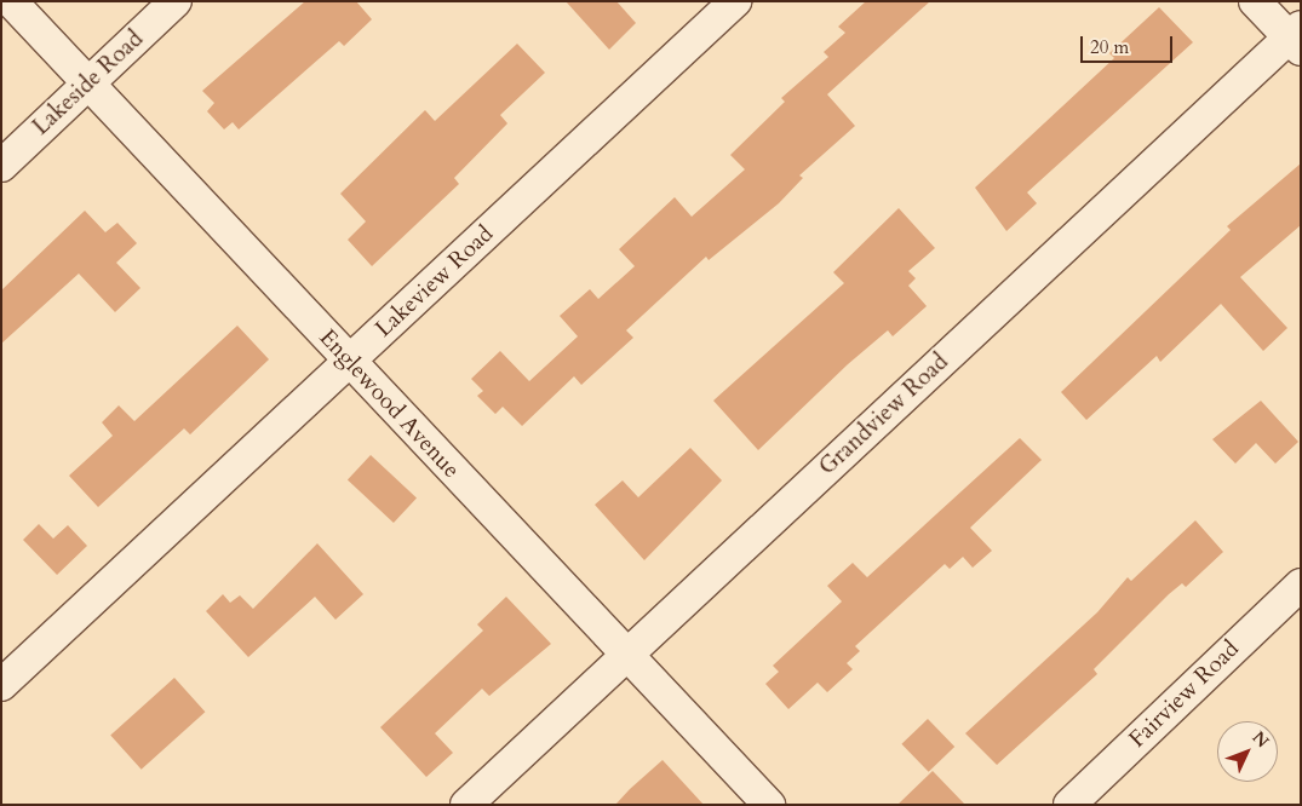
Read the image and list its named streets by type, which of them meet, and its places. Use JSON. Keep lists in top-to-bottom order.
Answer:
{
  "streets": {
    "street": [
      "Lakeside Road",
      "Lakeview Road",
      "Englewood Avenue",
      "Grandview Road",
      "Fairview Road"
    ]
  },
  "crossings": [
    ["Lakeside Road", "Englewood Avenue"],
    ["Lakeview Road", "Englewood Avenue"],
    ["Englewood Avenue", "Grandview Road"]
  ],
  "scale_bar": "20 m",
  "north": "top right"
}
